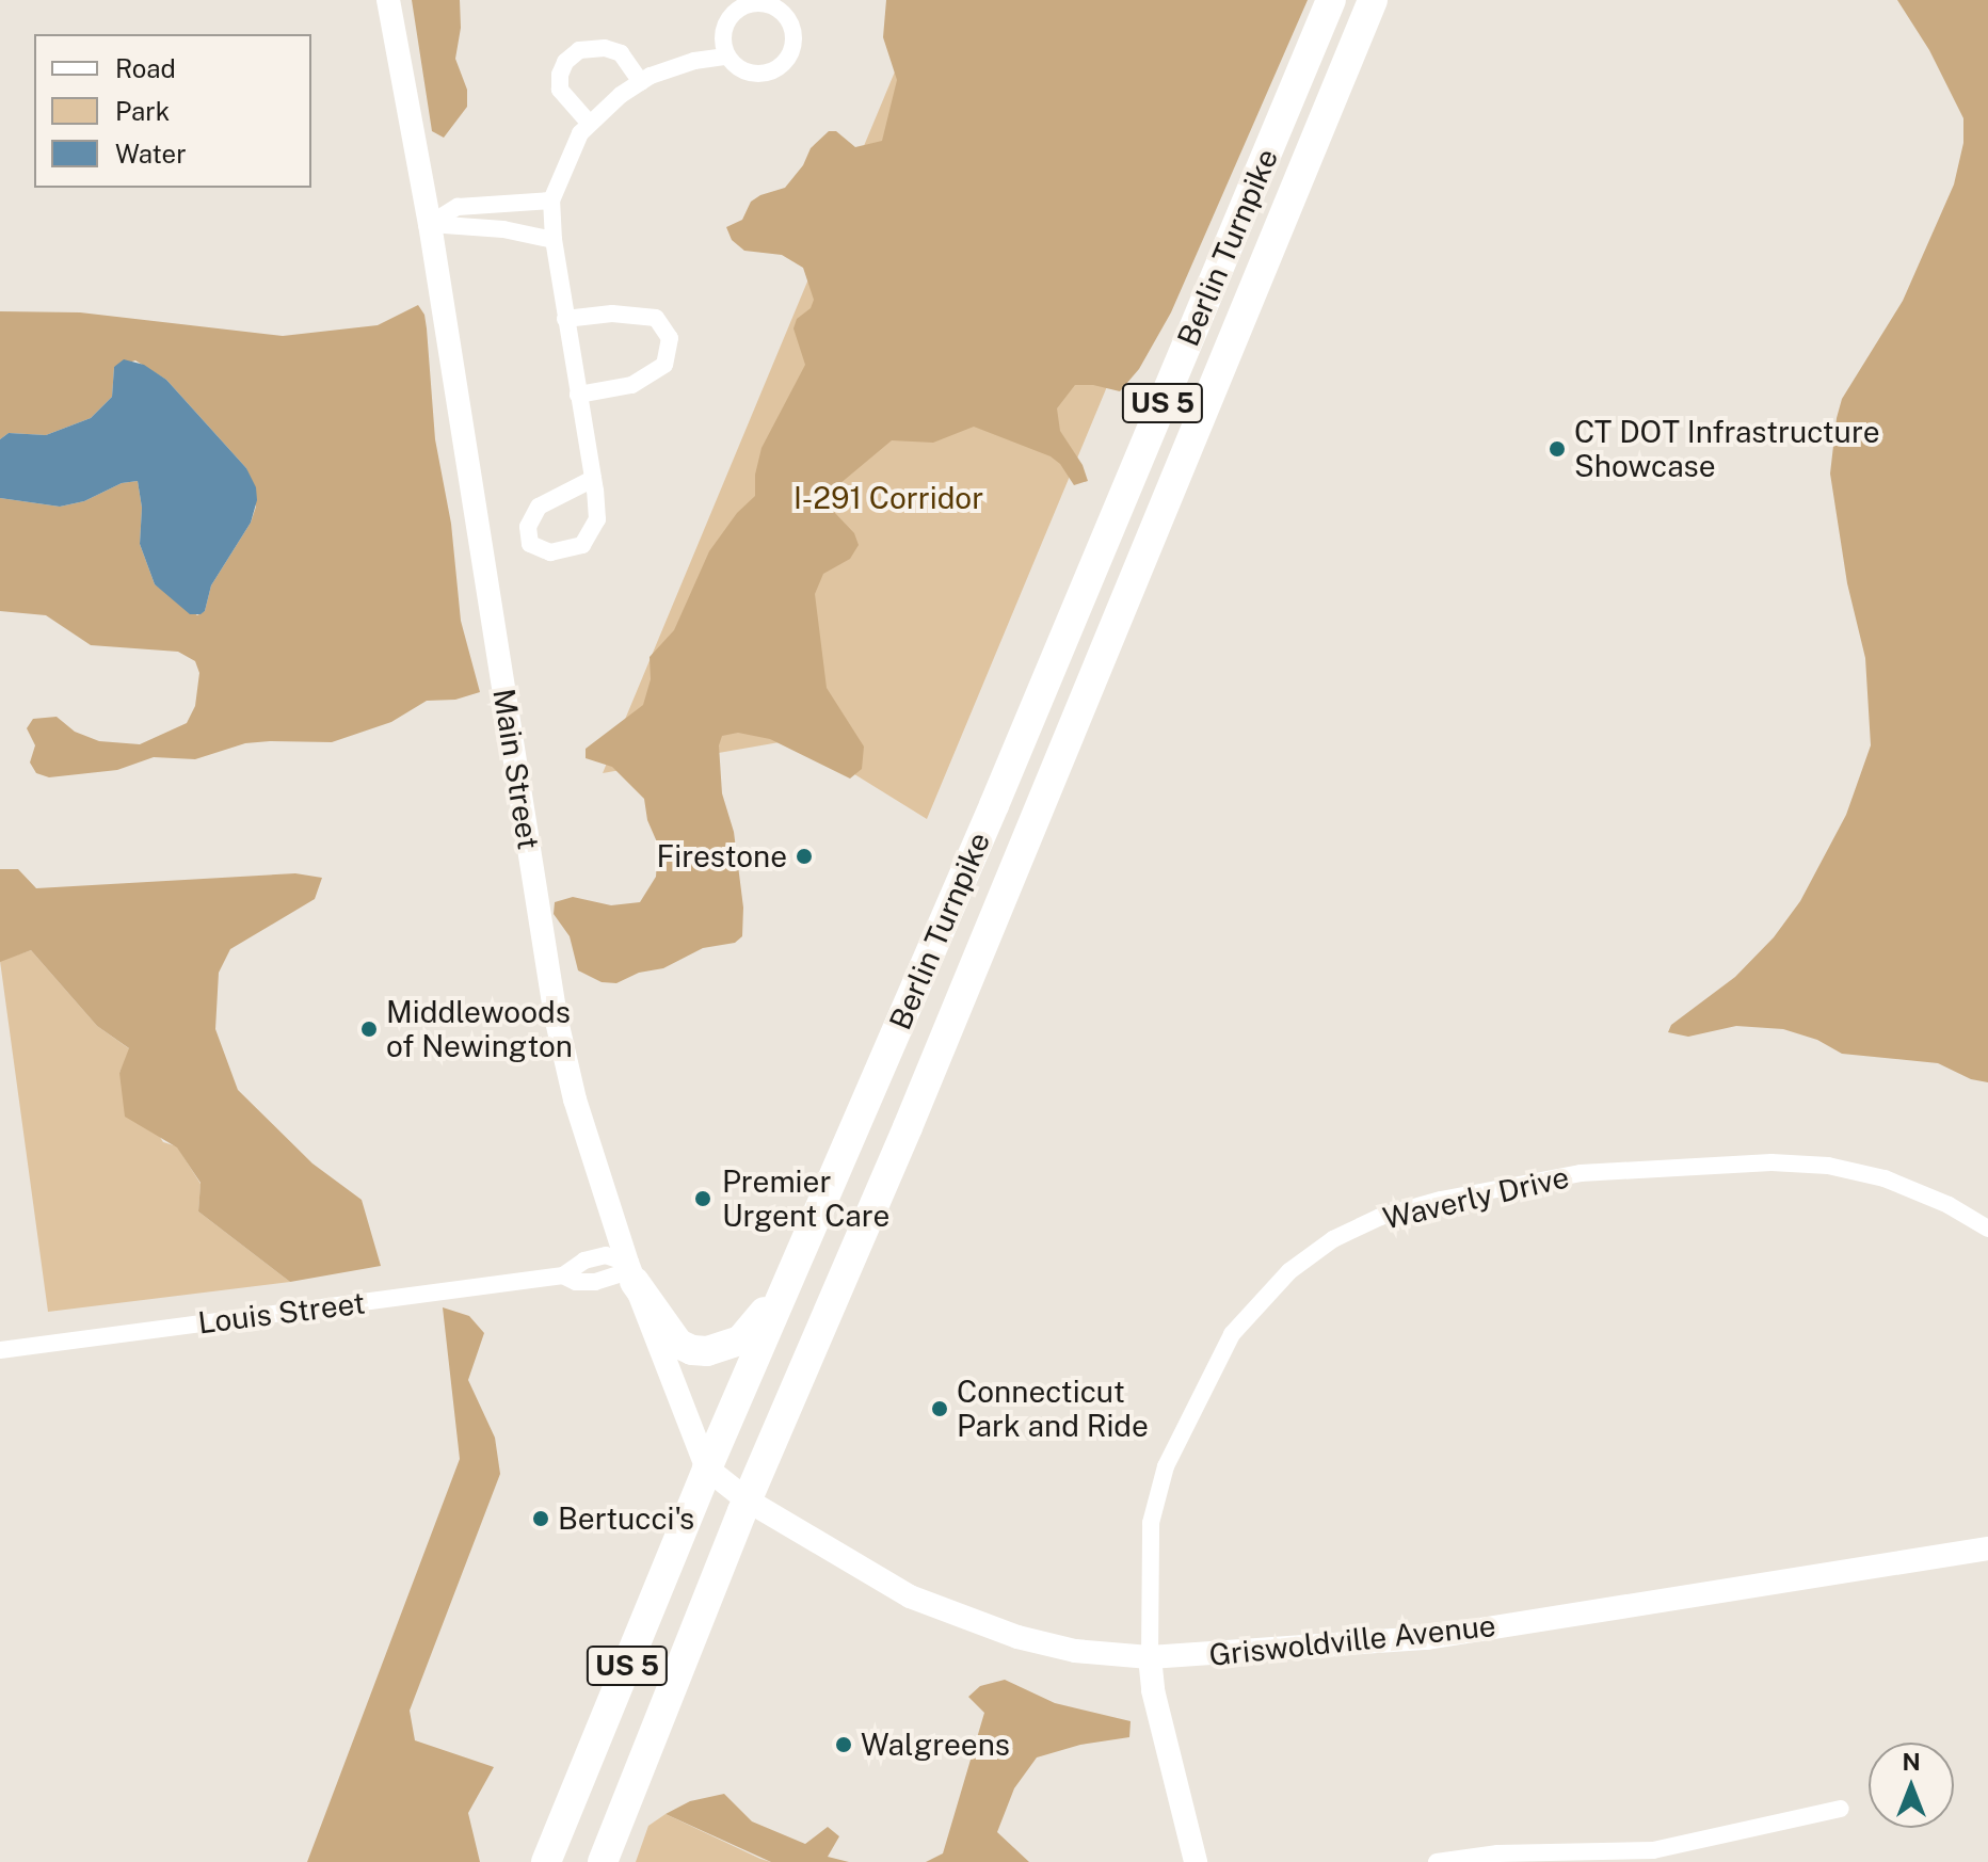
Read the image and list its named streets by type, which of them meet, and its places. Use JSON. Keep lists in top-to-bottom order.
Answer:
{
  "streets": {
    "highway": ["Berlin Turnpike", "US 5"],
    "main road": ["Main Street", "Griswoldville Avenue"],
    "street": ["Waverly Drive", "Louis Street"]
  },
  "crossings": [
    ["Berlin Turnpike", "Main Street"],
    ["Berlin Turnpike", "Griswoldville Avenue"],
    ["Main Street", "Louis Street"],
    ["Waverly Drive", "Griswoldville Avenue"]
  ],
  "parks": ["I-291 Corridor"],
  "places": [
    "CT DOT Infrastructure Showcase",
    "Firestone",
    "Middlewoods of Newington",
    "Premier Urgent Care",
    "Connecticut Park and Ride",
    "Bertucci's",
    "Walgreens"
  ],
  "legend": ["Road", "Park", "Water"],
  "north": "top"
}
